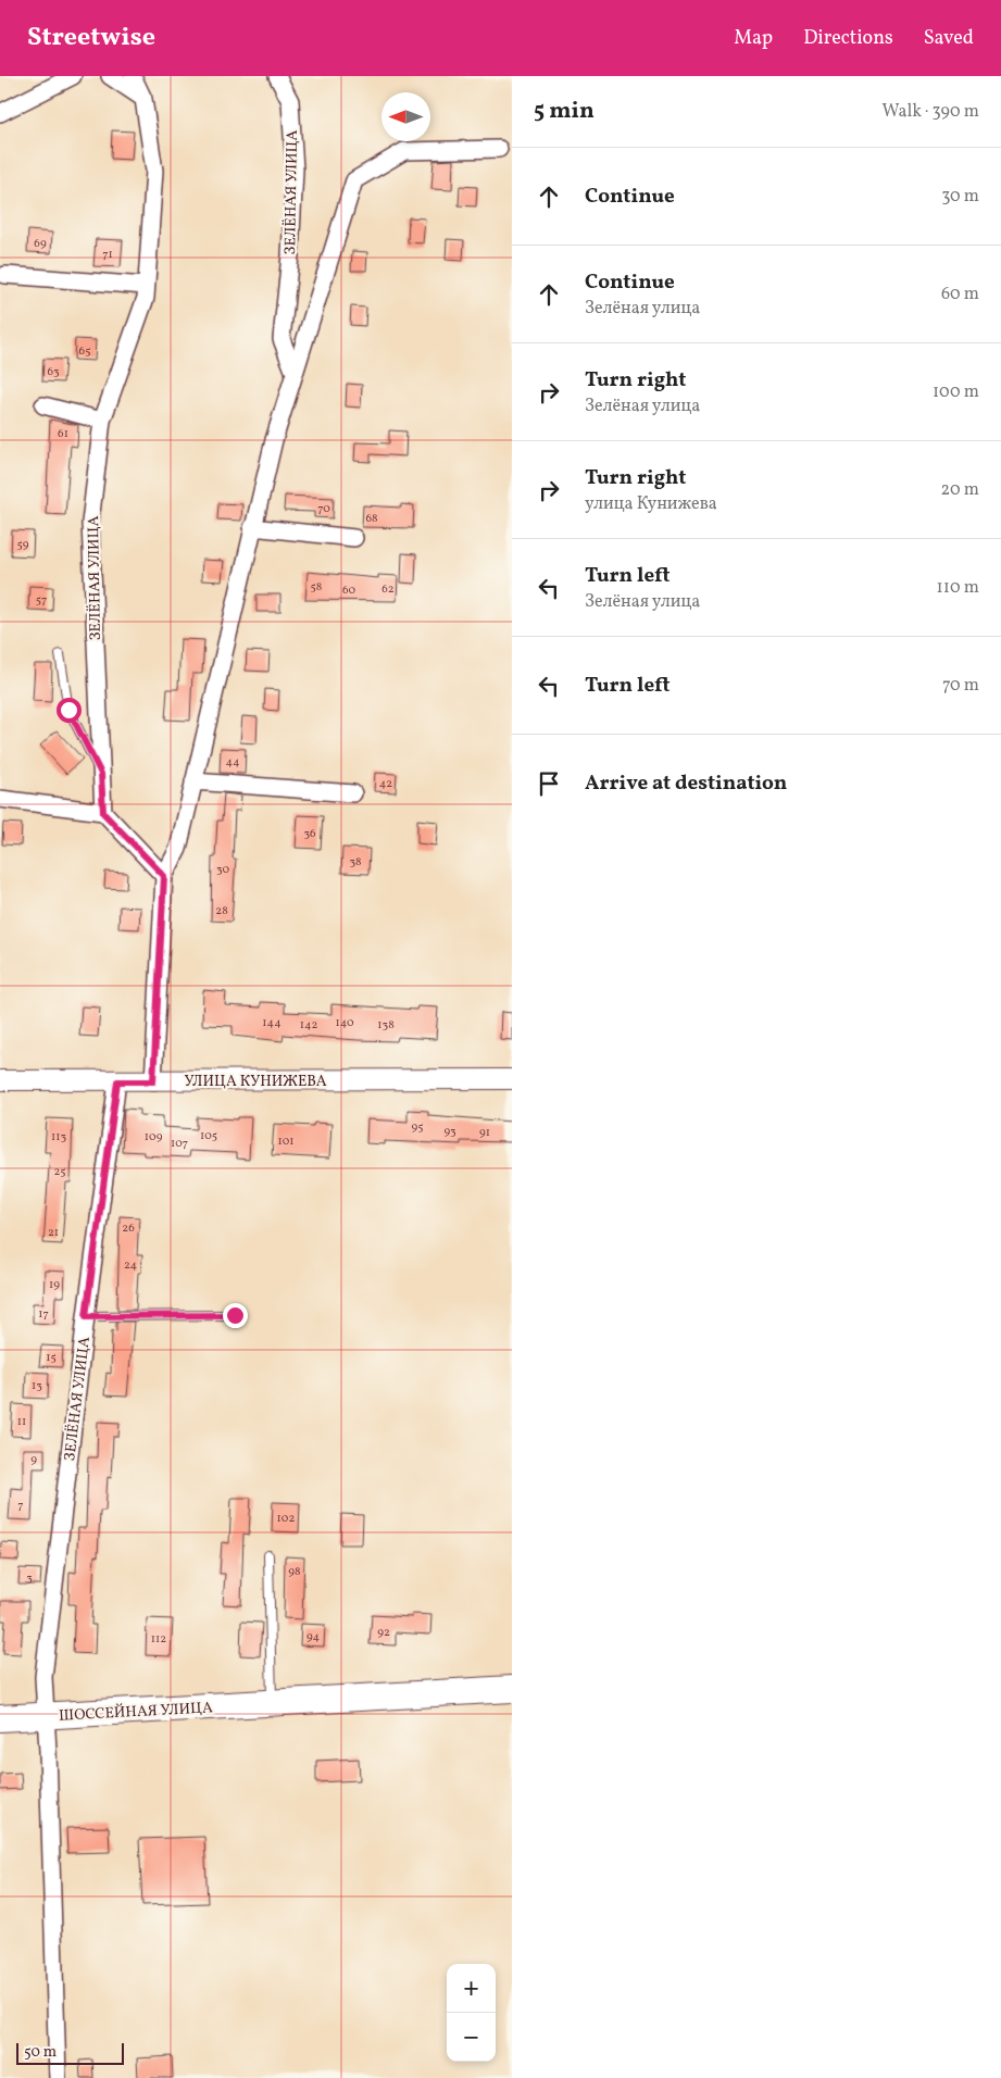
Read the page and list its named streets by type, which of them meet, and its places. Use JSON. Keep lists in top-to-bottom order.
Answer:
{
  "streets": {
    "highway": ["ШОССЕЙНАЯ УЛИЦА"],
    "street": ["ЗЕЛЁНАЯ УЛИЦА", "УЛИЦА КУНИЖЕВА"]
  },
  "crossings": [
    ["ЗЕЛЁНАЯ УЛИЦА", "УЛИЦА КУНИЖЕВА"],
    ["ЗЕЛЁНАЯ УЛИЦА", "ШОССЕЙНАЯ УЛИЦА"]
  ],
  "house_numbers": [
    "69",
    "71",
    "65",
    "63",
    "61",
    "70",
    "68",
    "59",
    "58",
    "62",
    "60",
    "57",
    "44",
    "42",
    "36",
    "38",
    "30",
    "28",
    "144",
    "140",
    "142",
    "138",
    "95",
    "93",
    "91",
    "105",
    "113",
    "109",
    "101",
    "107",
    "25",
    "26",
    "21",
    "24",
    "19",
    "17",
    "15",
    "13",
    "11",
    "9",
    "7",
    "102",
    "98",
    "3",
    "92",
    "94",
    "112"
  ],
  "scale_bar": "50 m",
  "north": "left",
  "page": {
    "header": "Streetwise",
    "nav": ["Map", "Directions", "Saved"],
    "heading": ["5 min", "Walk · 390 m"],
    "list": [
      ["Continue", "30 m"],
      ["Continue", "Зелёная улица", "60 m"],
      ["Turn right", "Зелёная улица", "100 m"],
      ["Turn right", "улица Кунижева", "20 m"],
      ["Turn left", "Зелёная улица", "110 m"],
      ["Turn left", "70 m"],
      "Arrive at destination"
    ],
    "map_buttons": ["+", "−"],
    "scale": "50 m"
  }
}
